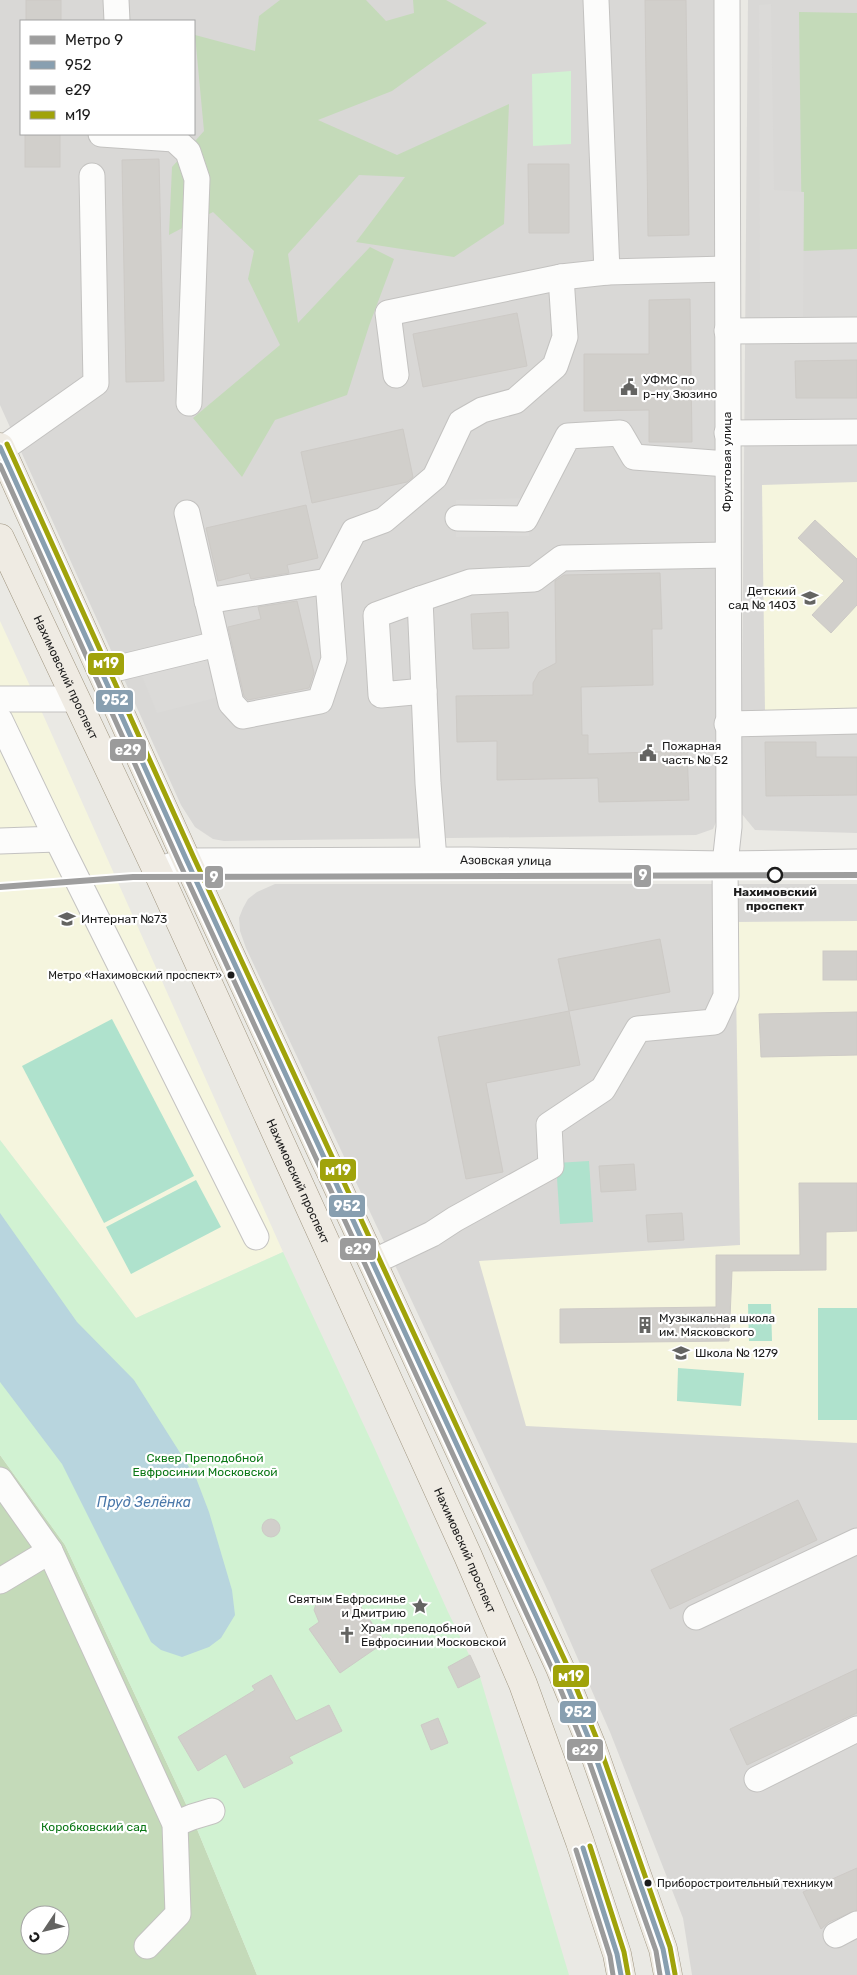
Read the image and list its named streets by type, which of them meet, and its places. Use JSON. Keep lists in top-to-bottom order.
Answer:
{
  "streets": {
    "main road": ["Нахимовский проспект"],
    "street": ["Фруктовая улица", "Азовская улица"]
  },
  "crossings": [
    ["Фруктовая улица", "Азовская улица"],
    ["Нахимовский проспект", "Азовская улица"]
  ],
  "water": ["Пруд Зелёнка"],
  "parks": ["Сквер Преподобной Евфросинии Московской", "Коробковский сад"],
  "places": {
    "public building": ["УФМС по р-ну Зюзино", "Пожарная часть № 52"],
    "school or university": ["Детский сад № 1403", "Интернат №73", "Школа № 1279"],
    "other": ["Нахимовский проспект", "Метро «Нахимовский проспект»", "Приборостроительный техникум"],
    "building": ["Музыкальная школа им. Мясковского"],
    "place": ["Святым Евфросинье и Дмитрию"],
    "church": ["Храм преподобной Евфросинии Московской"]
  },
  "lines": [
    "transit line м19",
    "transit line 952",
    "transit line е29",
    "metro line 9"
  ],
  "legend": [
    "Метро 9",
    "952",
    "е29",
    "м19"
  ],
  "north": "bottom left"
}
